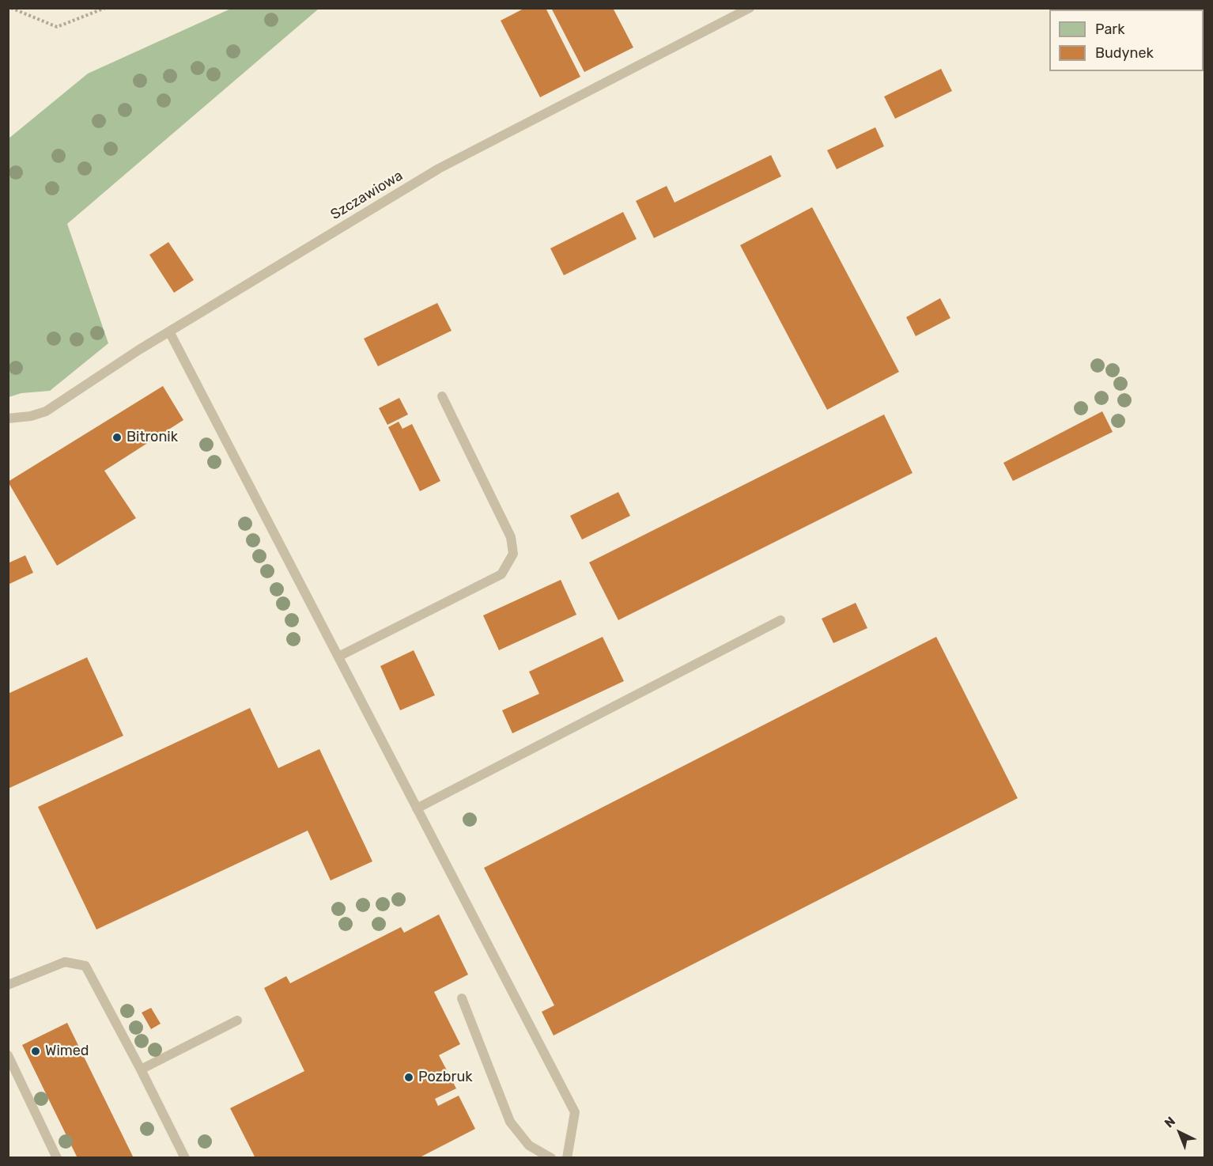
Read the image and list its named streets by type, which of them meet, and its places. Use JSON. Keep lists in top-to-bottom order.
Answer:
{
  "streets": {
    "lane": ["Szczawiowa"]
  },
  "places": ["Bitronik", "Wimed", "Pozbruk"],
  "legend": ["Park", "Budynek"],
  "north": "top left"
}
